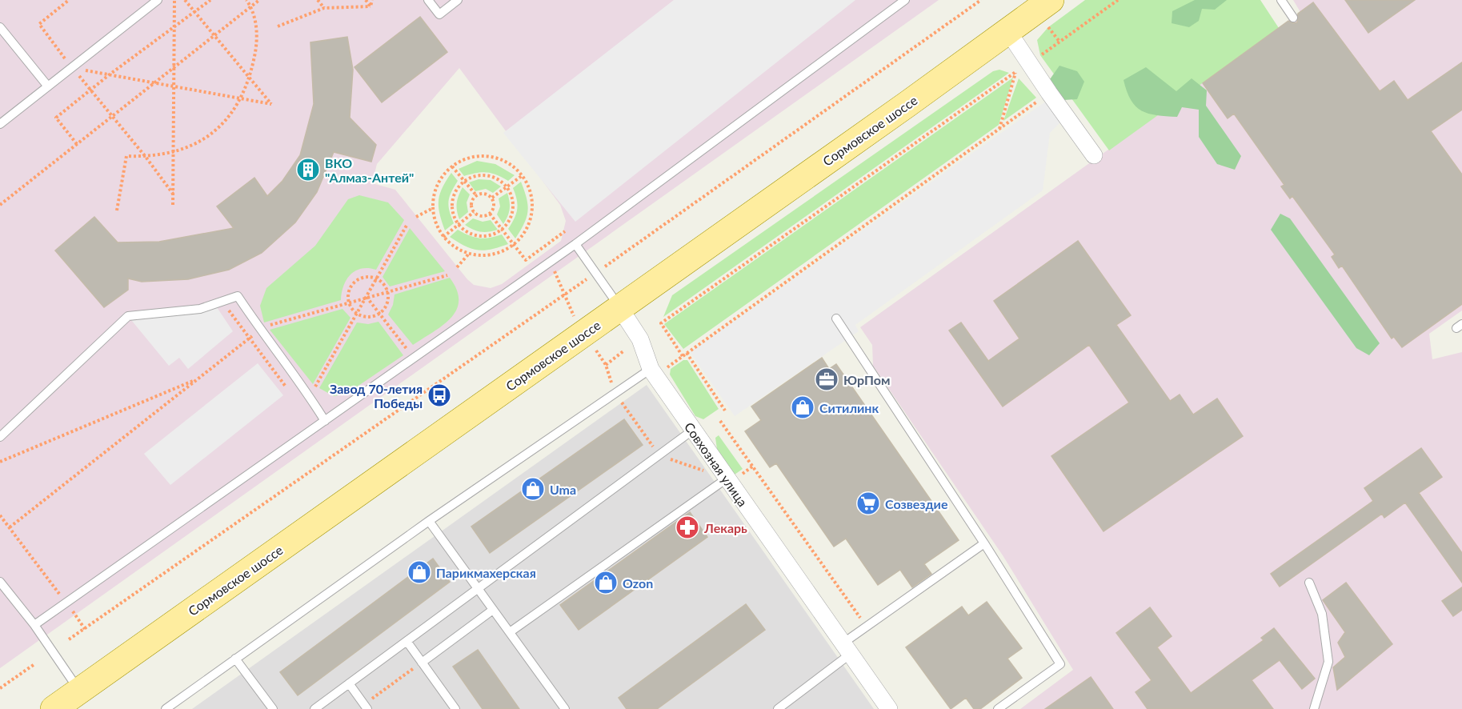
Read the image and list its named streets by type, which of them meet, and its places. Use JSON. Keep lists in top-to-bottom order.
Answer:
{
  "streets": {
    "main road": ["Сормовское шоссе"],
    "street": ["Совхозная улица"]
  },
  "crossings": [
    ["Сормовское шоссе", "Совхозная улица"]
  ],
  "places": {
    "building": ["ВКО \"Алмаз-Антей\""],
    "office": ["ЮрПом"],
    "bus stop": ["Завод 70-летия Победы"],
    "shop": [
      "Ситилинк",
      "Uma",
      "Парикмахерская",
      "Ozon"
    ],
    "supermarket": ["Созвездие"],
    "pharmacy": ["Лекарь"]
  }
}
